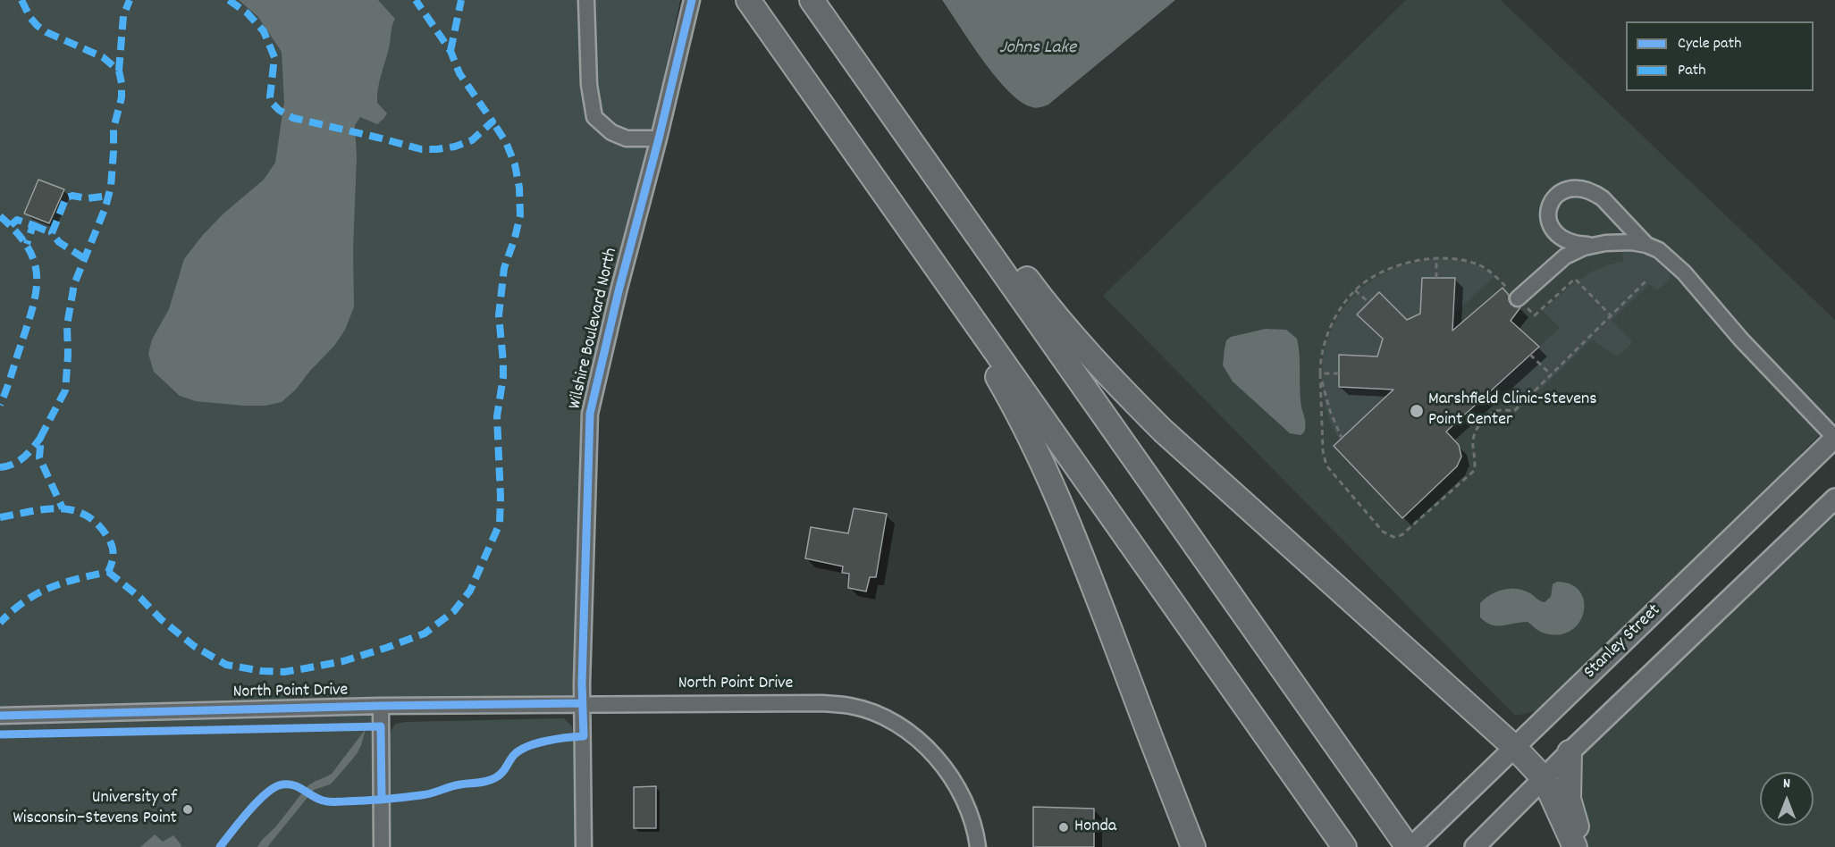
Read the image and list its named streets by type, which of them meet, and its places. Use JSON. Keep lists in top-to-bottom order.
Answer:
{
  "streets": {
    "main road": ["Stanley Street"],
    "street": ["Wilshire Boulevard North", "North Point Drive"]
  },
  "crossings": [
    ["Wilshire Boulevard North", "North Point Drive"]
  ],
  "water": ["Johns Lake"],
  "places": ["Marshfield Clinic-Stevens Point Center", "University of Wisconsin–Stevens Point", "Honda"],
  "legend": ["Cycle path", "Path"],
  "north": "top"
}
